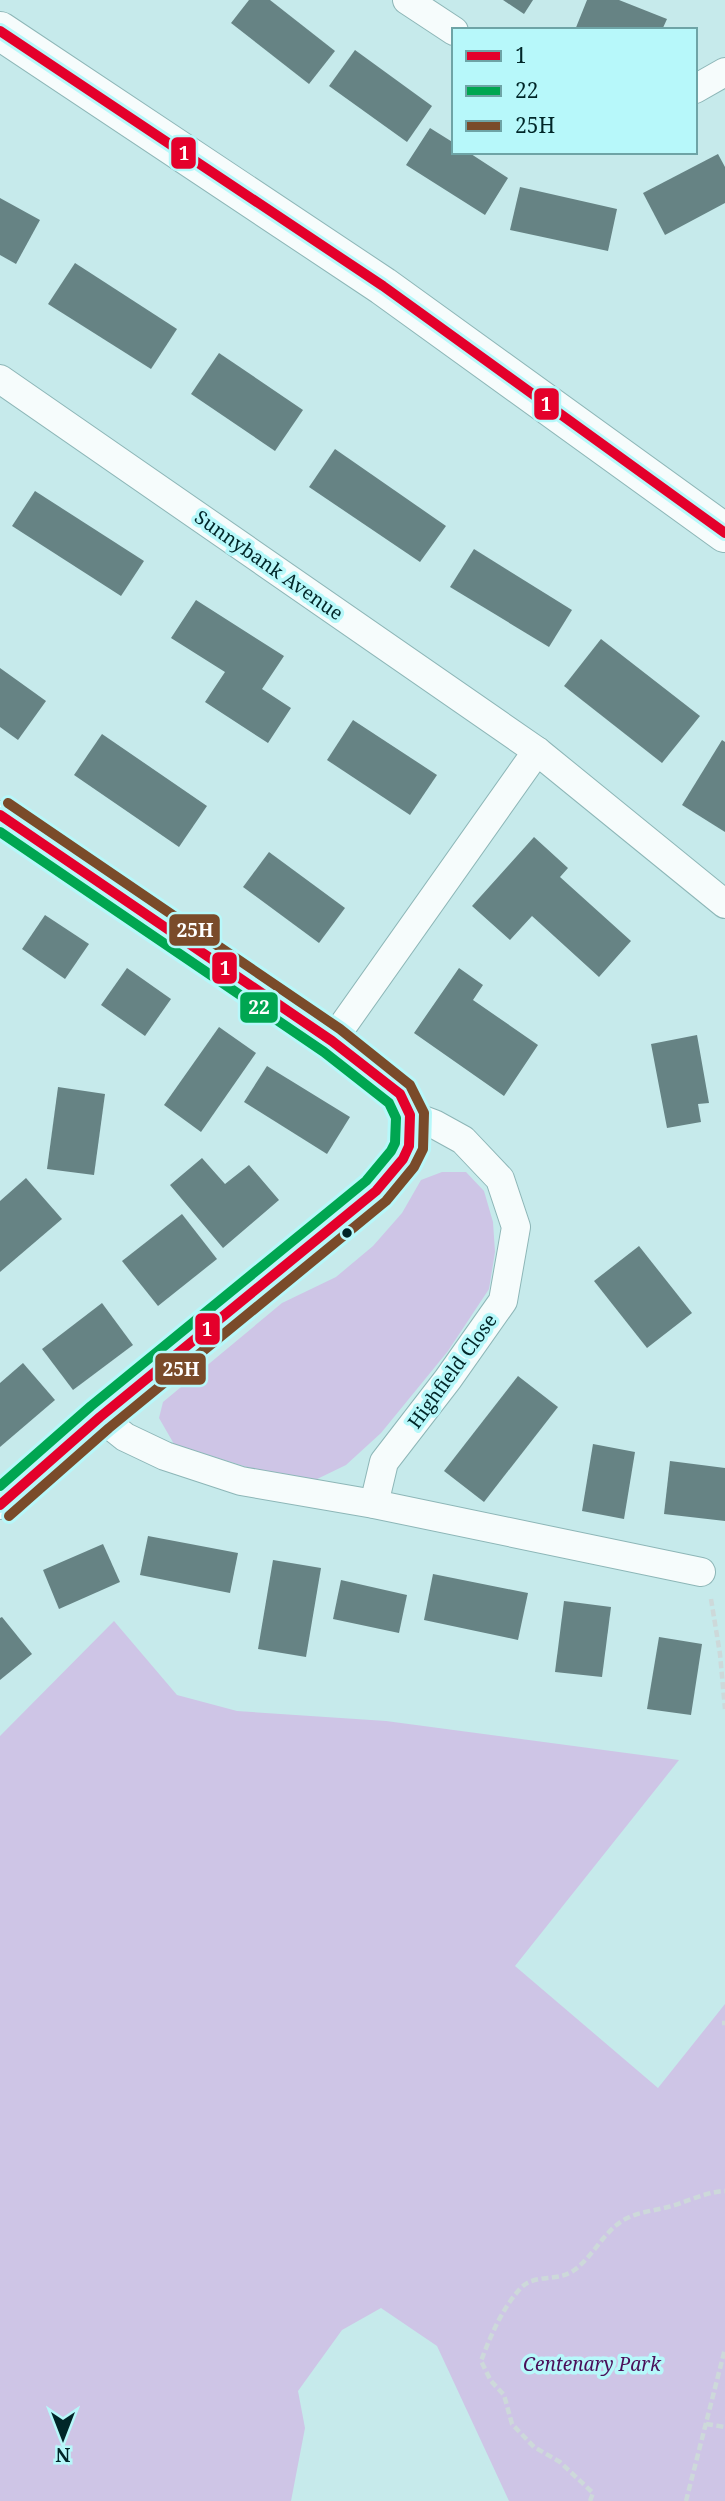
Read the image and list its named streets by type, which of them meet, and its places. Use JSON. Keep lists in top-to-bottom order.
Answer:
{
  "streets": {
    "street": ["Sunnybank Avenue", "Highfield Close"]
  },
  "parks": ["Centenary Park"],
  "lines": ["transit line 1", "transit line 25H", "transit line 22"],
  "legend": ["1", "22", "25H"],
  "north": "bottom"
}
